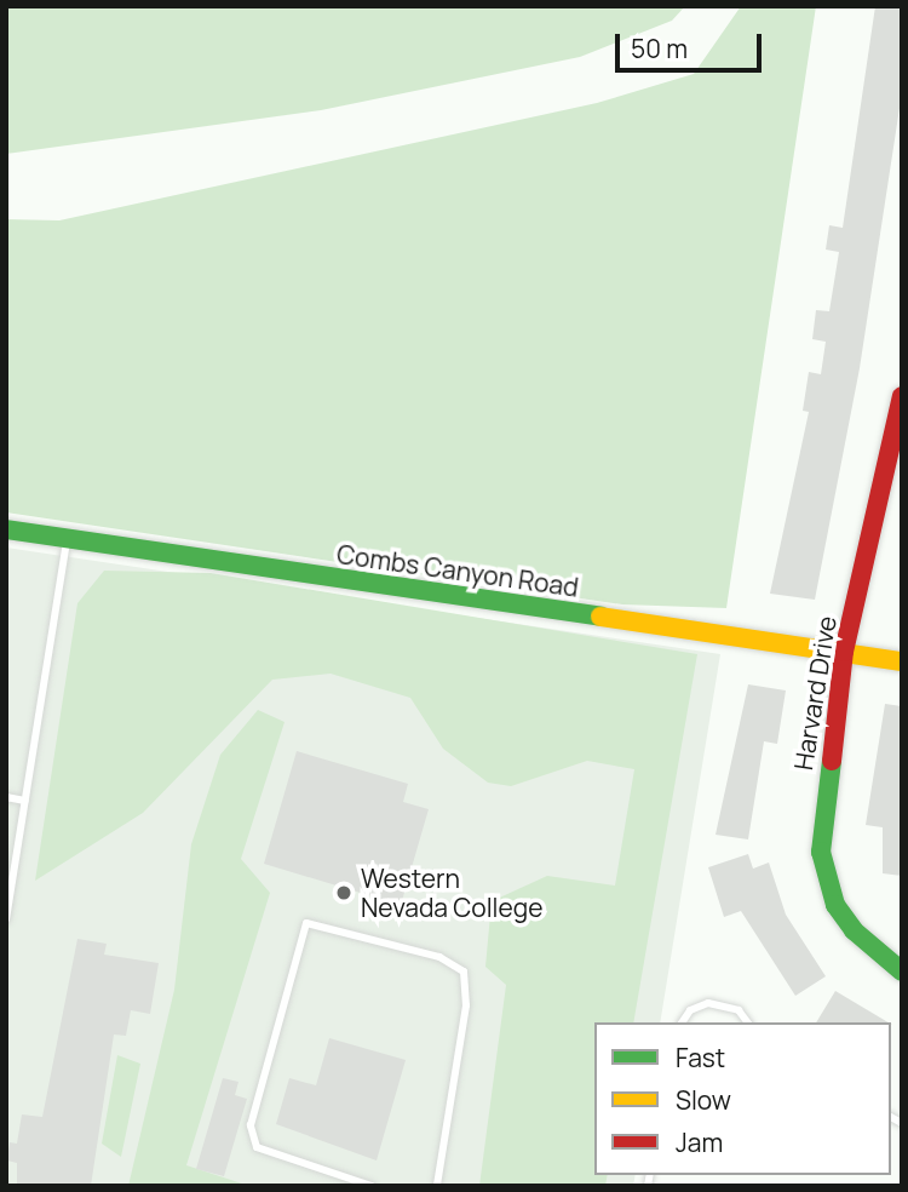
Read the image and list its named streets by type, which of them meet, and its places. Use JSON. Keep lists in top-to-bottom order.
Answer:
{
  "streets": {
    "street": ["Combs Canyon Road", "Harvard Drive"]
  },
  "crossings": [
    ["Combs Canyon Road", "Harvard Drive"]
  ],
  "places": ["Western Nevada College"],
  "legend": ["Fast", "Slow", "Jam"],
  "scale_bar": "50 m"
}
